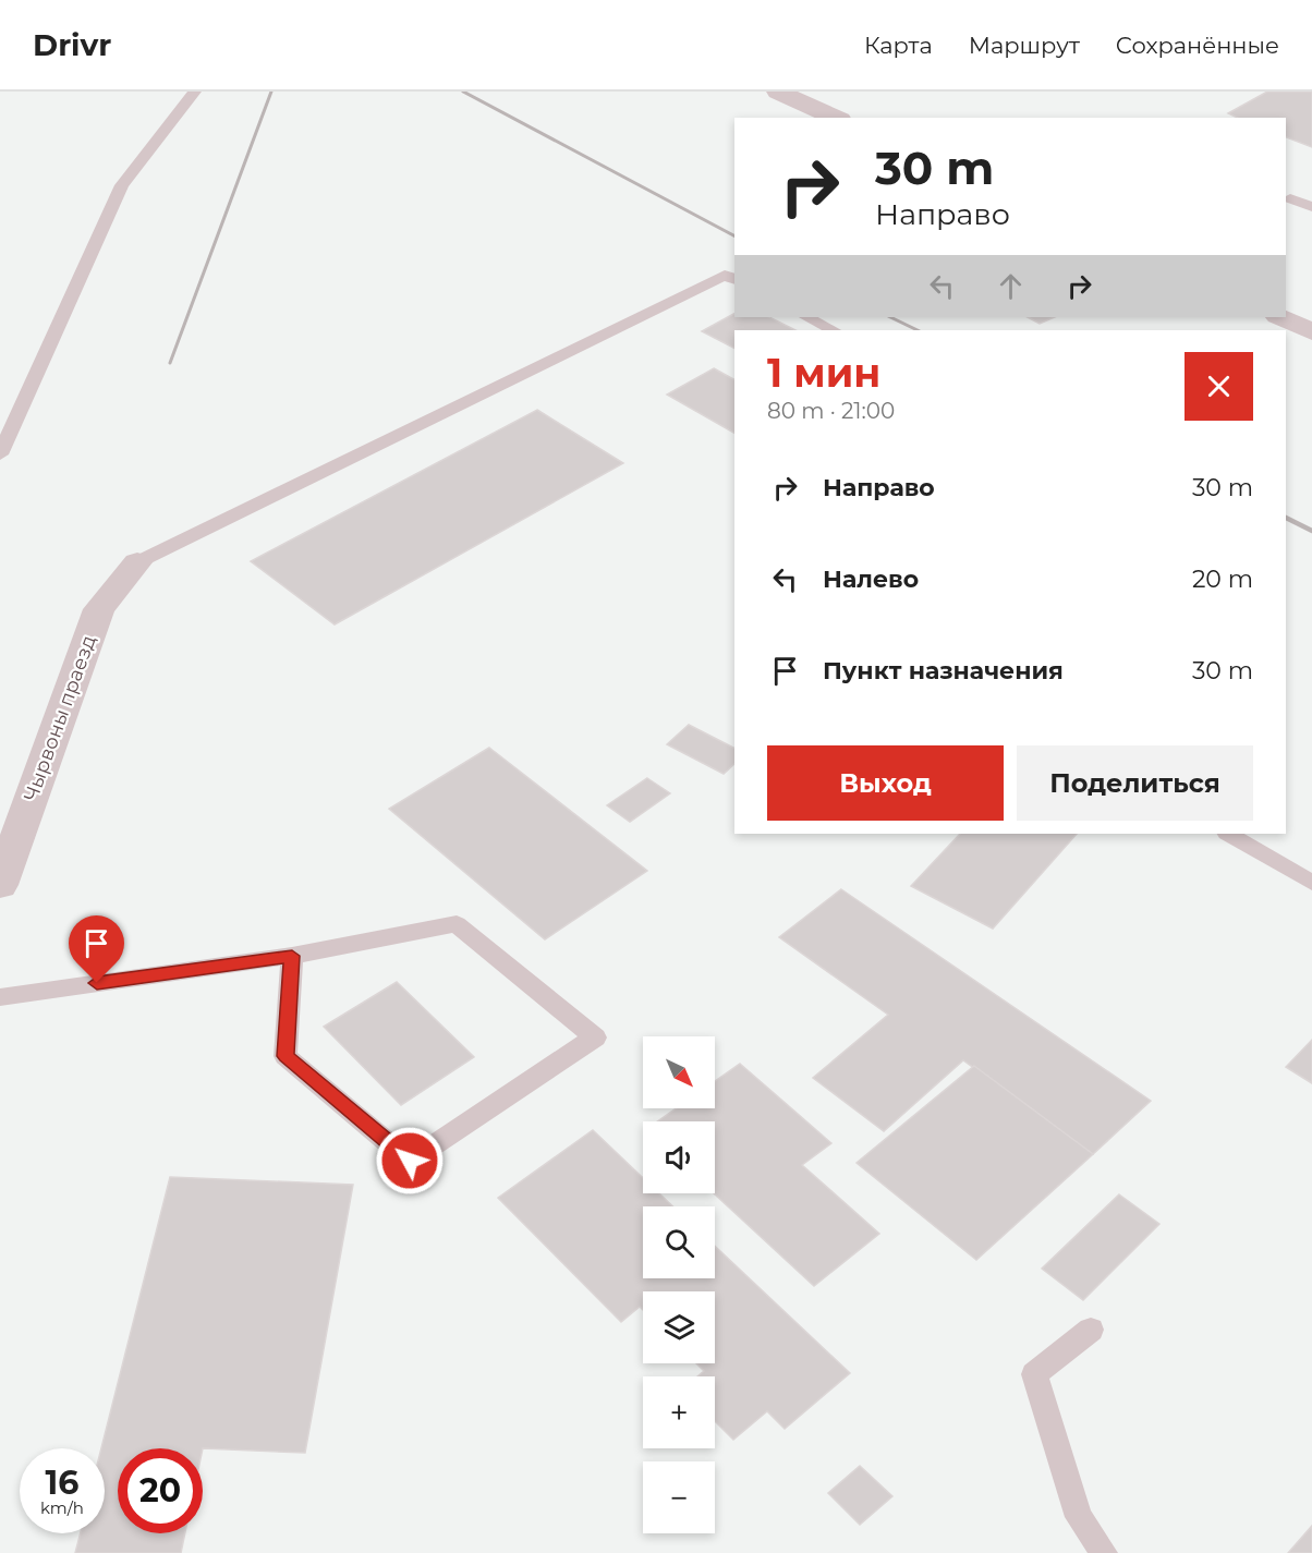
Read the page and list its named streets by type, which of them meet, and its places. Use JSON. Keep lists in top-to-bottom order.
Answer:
{
  "streets": {
    "street": ["Чырвоны праезд"]
  },
  "north": "bottom right",
  "page": {
    "header": "Drivr",
    "nav": ["Карта", "Маршрут", "Сохранённые"],
    "turn": ["30 m", "Направо"],
    "heading": ["1 мин", "80 m · 21:00"],
    "list": [
      {
        "name": "Направо",
        "value": "30 m"
      },
      {
        "name": "Налево",
        "value": "20 m"
      },
      {
        "name": "Пункт назначения",
        "value": "30 m"
      }
    ],
    "buttons": ["Выход", "Поделиться"],
    "map_buttons": ["+", "−"],
    "speed": "16 km/h",
    "limit": "20"
  }
}
